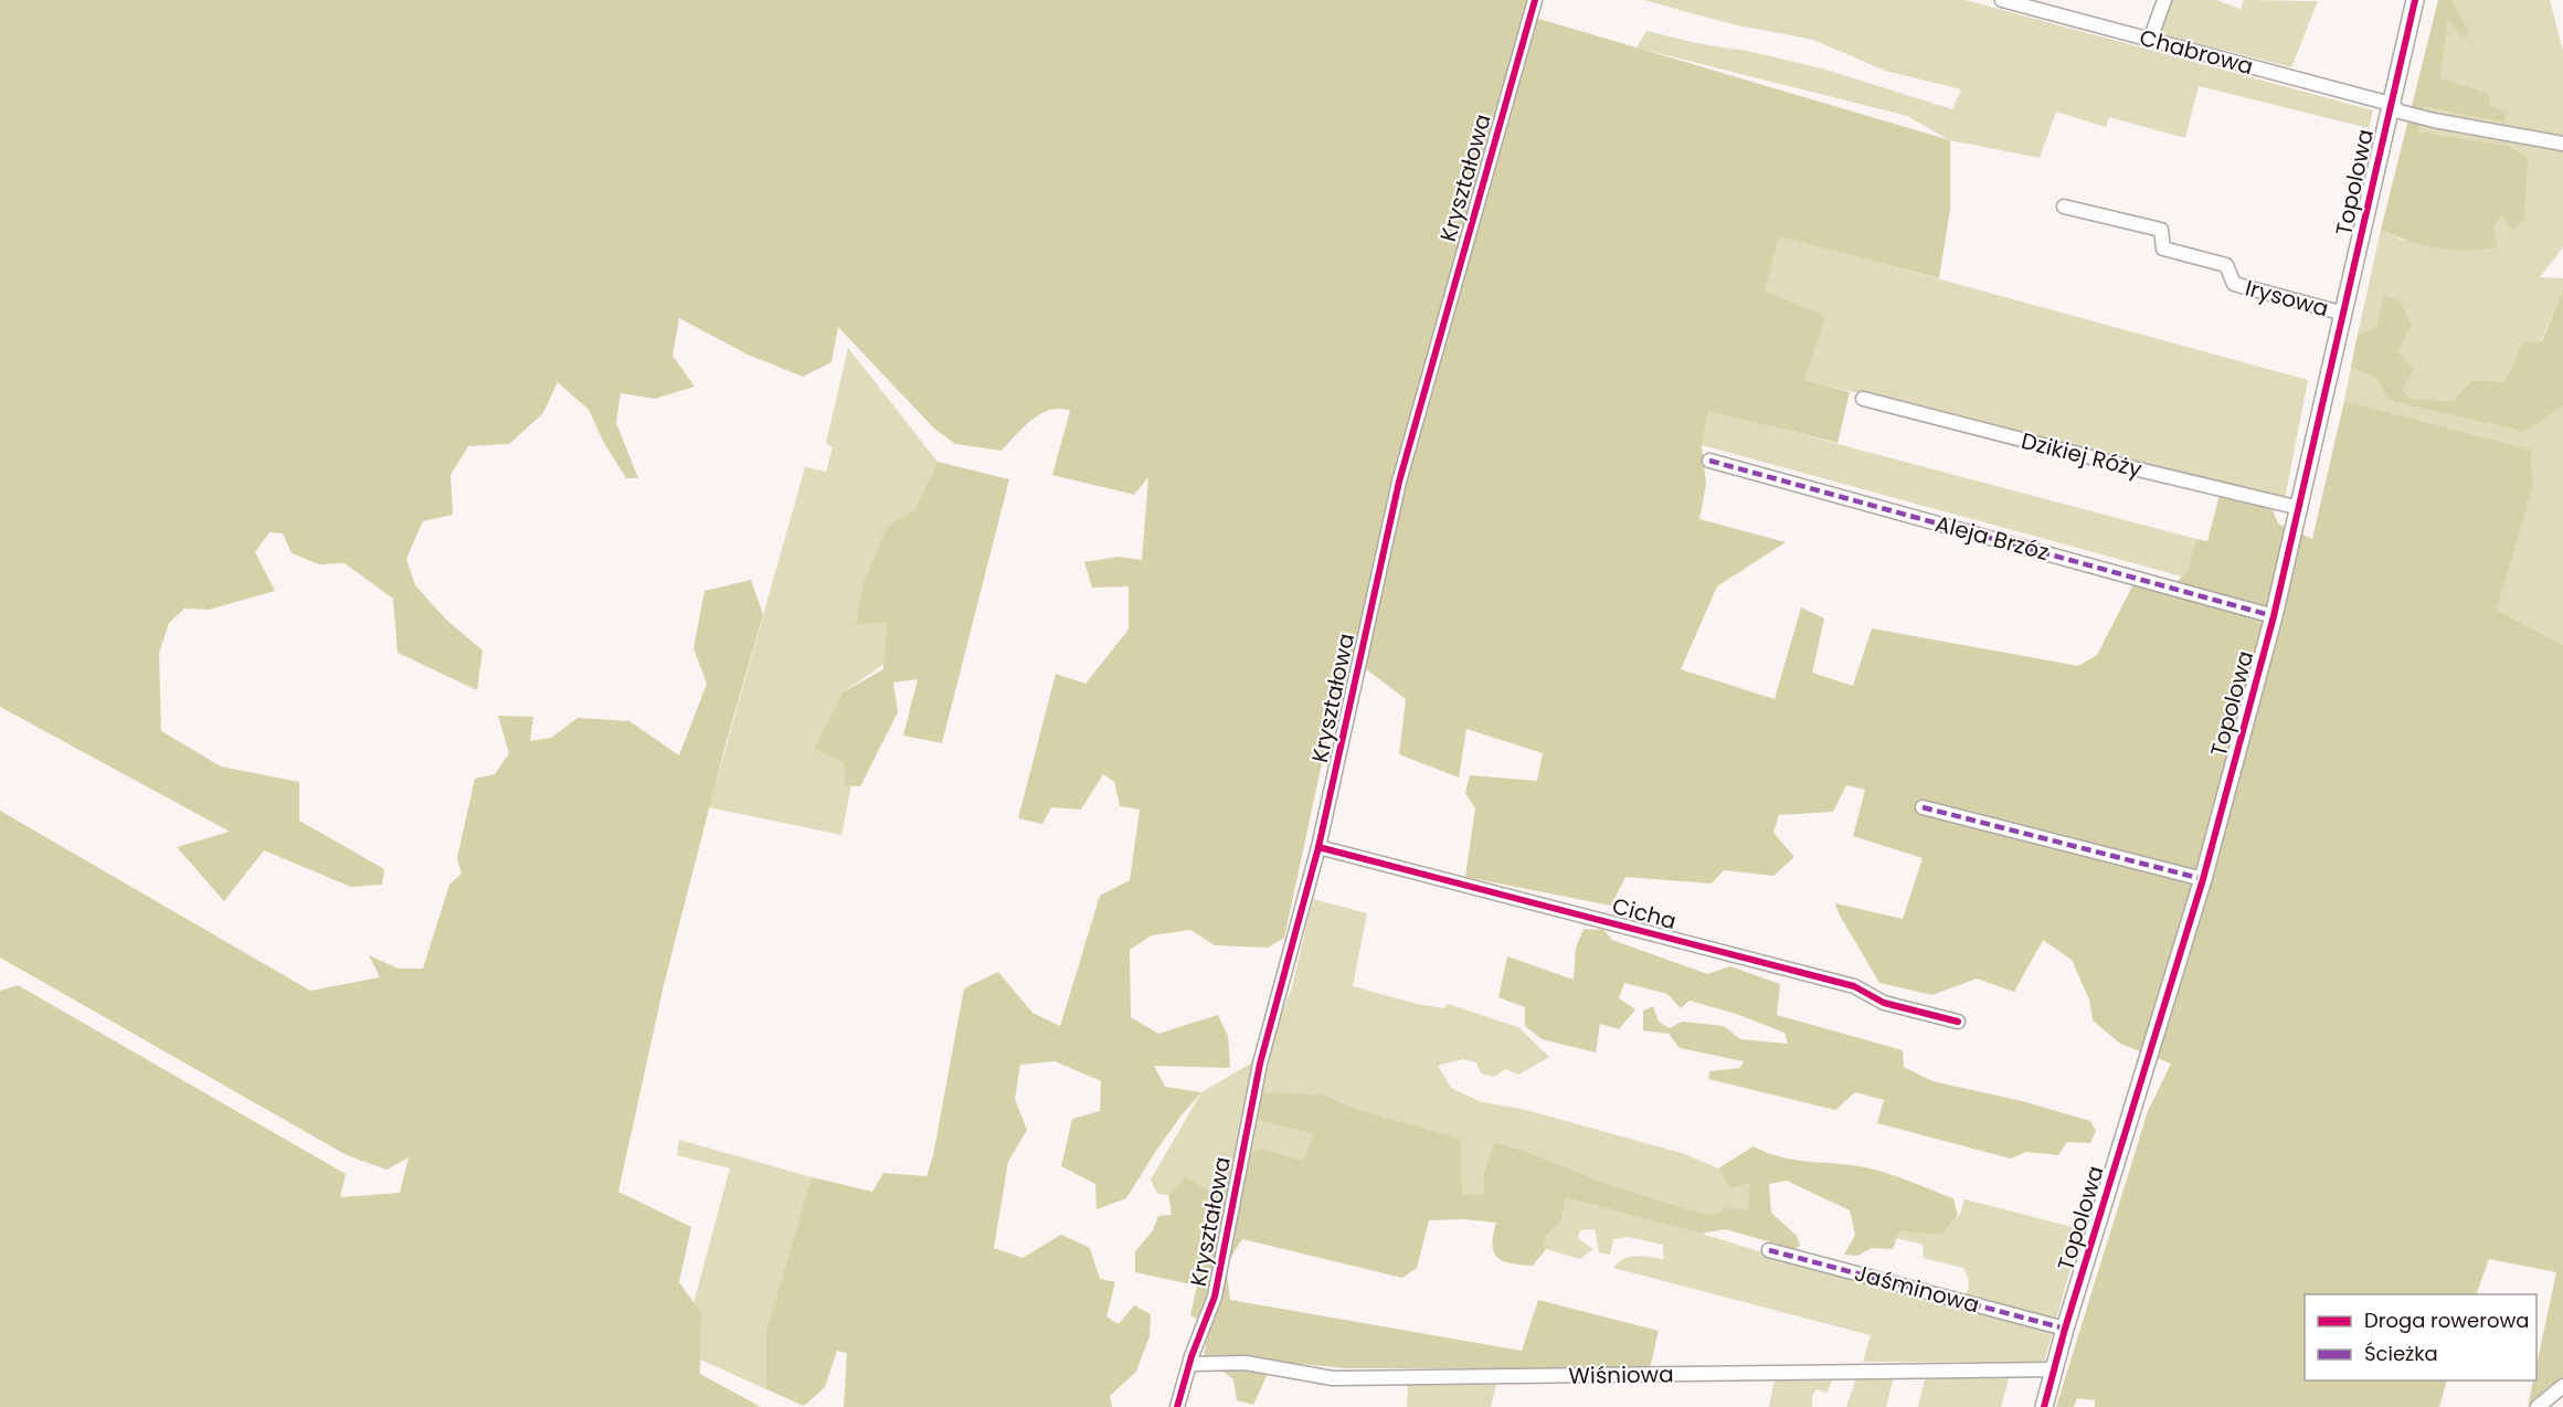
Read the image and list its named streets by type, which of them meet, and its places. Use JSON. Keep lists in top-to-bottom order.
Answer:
{
  "streets": {
    "street": [
      "Chabrowa",
      "Kryształowa",
      "Topolowa",
      "Irysowa",
      "Dzikiej Róży",
      "Aleja Brzóz",
      "Cicha",
      "Jaśminowa",
      "Wiśniowa"
    ]
  },
  "crossings": [
    ["Chabrowa", "Topolowa"],
    ["Kryształowa", "Cicha"],
    ["Kryształowa", "Wiśniowa"],
    ["Topolowa", "Irysowa"],
    ["Topolowa", "Dzikiej Róży"],
    ["Topolowa", "Aleja Brzóz"],
    ["Topolowa", "Jaśminowa"],
    ["Topolowa", "Wiśniowa"]
  ],
  "legend": ["Droga rowerowa", "Ścieżka"]
}
